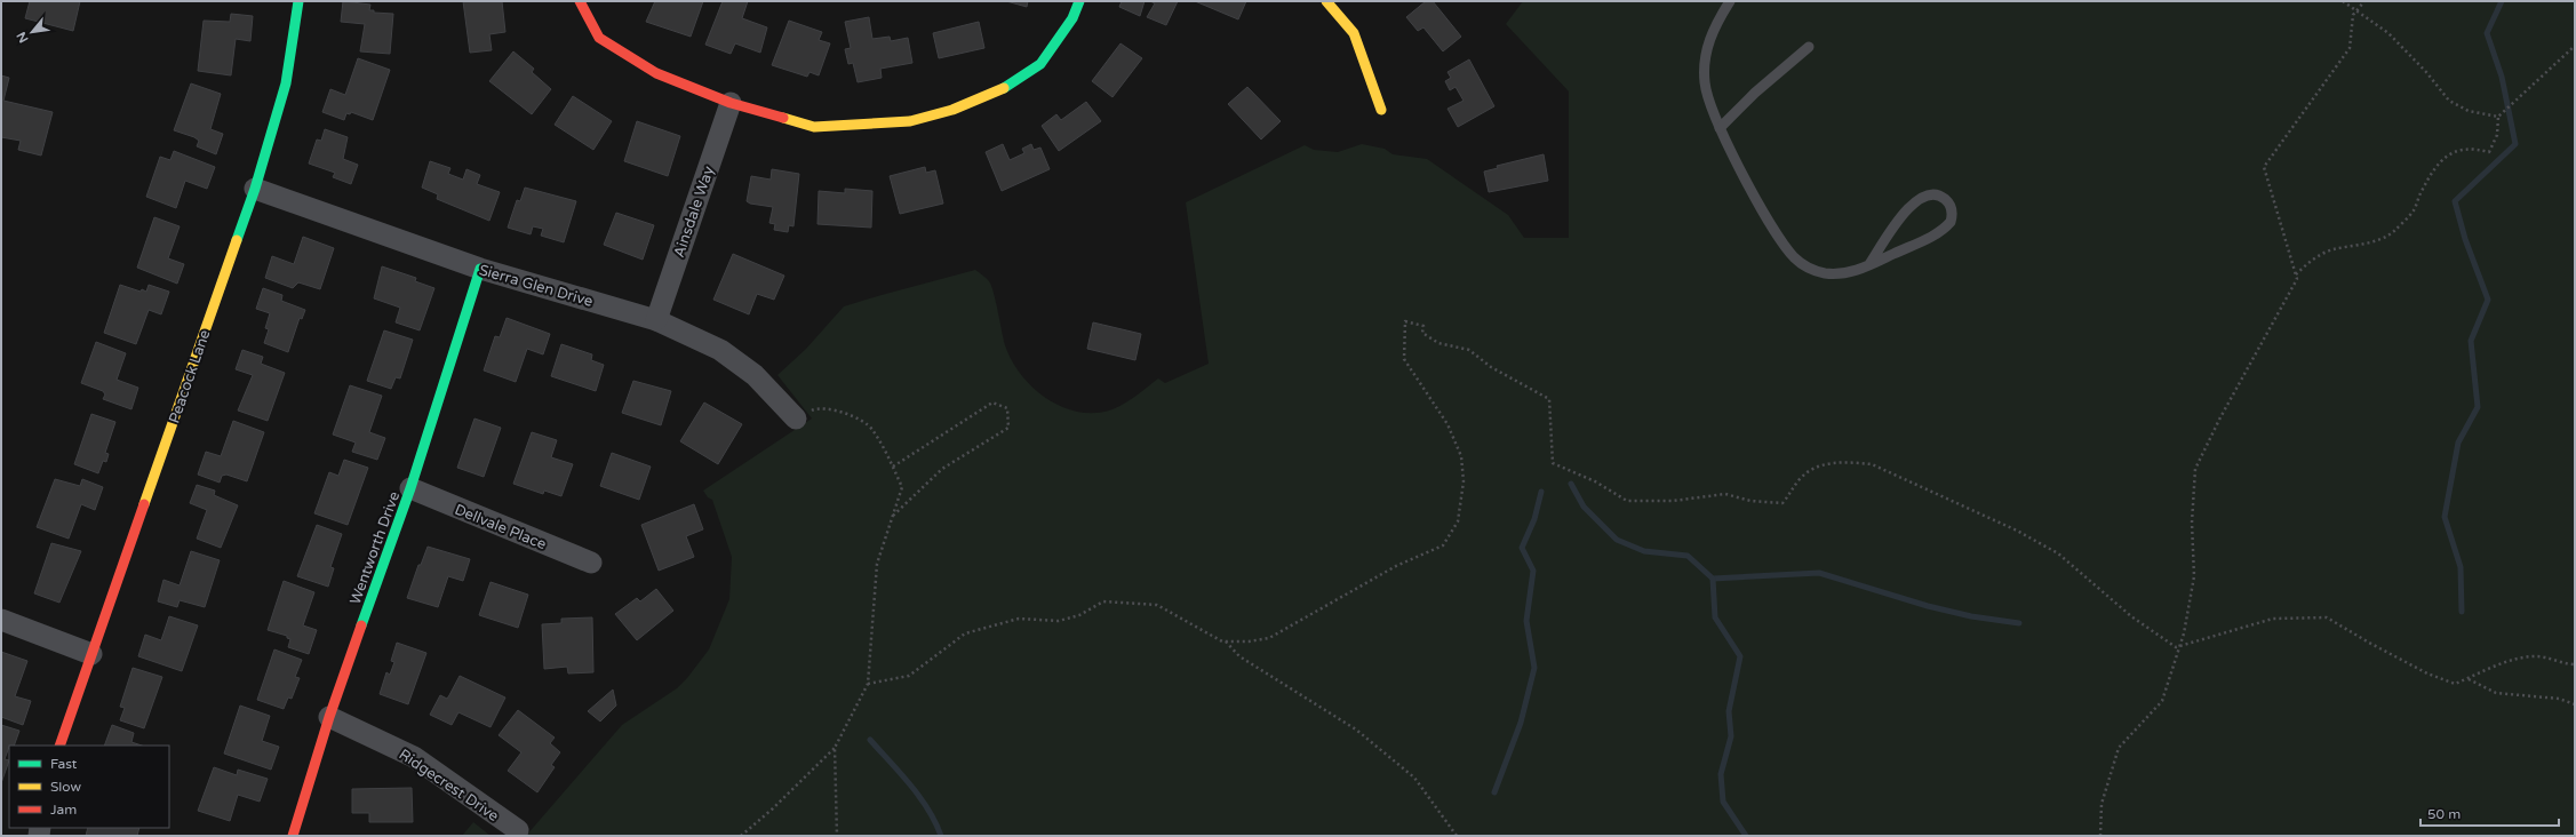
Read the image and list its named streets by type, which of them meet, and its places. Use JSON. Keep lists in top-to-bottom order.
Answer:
{
  "streets": {
    "street": [
      "Ainsdale Way",
      "Sierra Glen Drive",
      "Peacock Lane",
      "Dellvale Place",
      "Wentworth Drive",
      "Ridgecrest Drive"
    ]
  },
  "crossings": [
    ["Ainsdale Way", "Sierra Glen Drive"],
    ["Sierra Glen Drive", "Peacock Lane"],
    ["Sierra Glen Drive", "Wentworth Drive"],
    ["Dellvale Place", "Wentworth Drive"],
    ["Wentworth Drive", "Ridgecrest Drive"]
  ],
  "legend": ["Fast", "Slow", "Jam"],
  "scale_bar": "50 m",
  "north": "bottom left"
}
